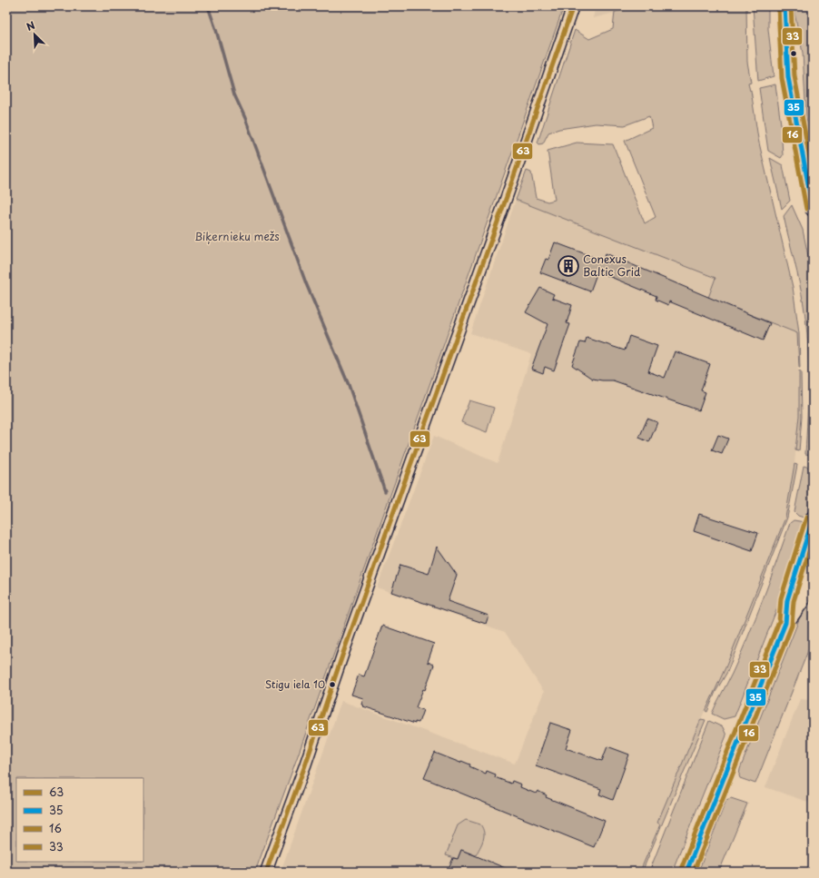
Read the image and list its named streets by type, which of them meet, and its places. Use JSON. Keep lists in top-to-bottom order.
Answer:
{
  "parks": ["Biķernieku mežs"],
  "places": {
    "building": ["Conexus Baltic Grid"],
    "other": ["Stigu iela 10"]
  },
  "lines": [
    "transit line 63",
    "transit line 35",
    "transit line 16",
    "transit line 33"
  ],
  "legend": [
    "63",
    "35",
    "16",
    "33"
  ],
  "north": "top left"
}
